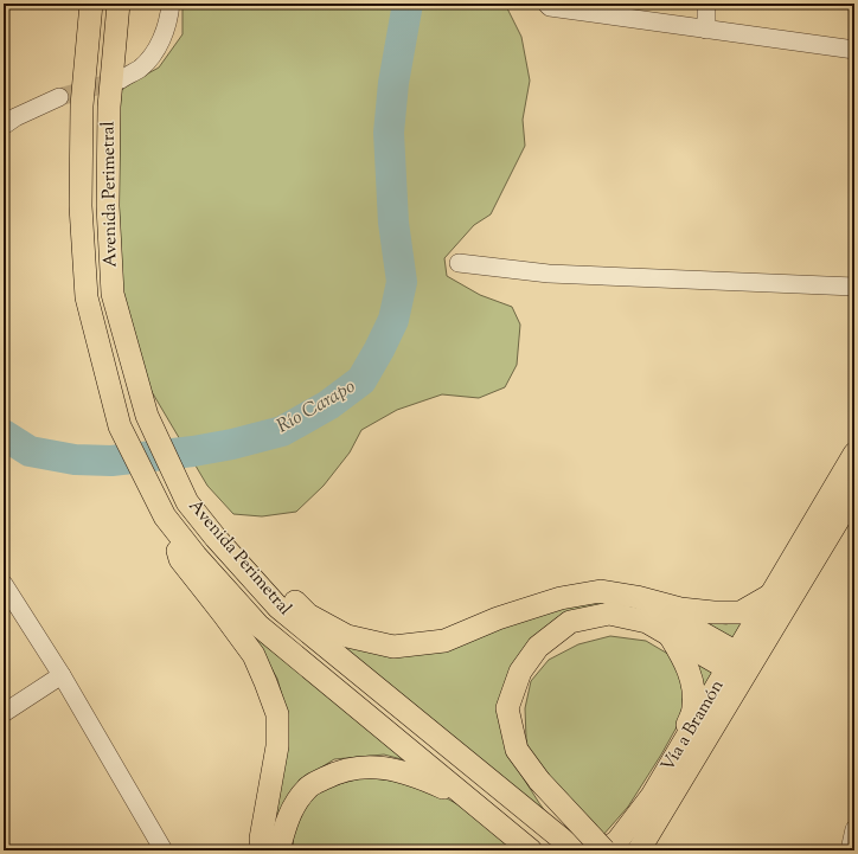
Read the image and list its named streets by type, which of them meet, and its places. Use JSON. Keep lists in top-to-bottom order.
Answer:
{
  "streets": {
    "main road": ["Avenida Perimetral", "Vía a Bramón"]
  },
  "water": ["Río Carapo"]
}
